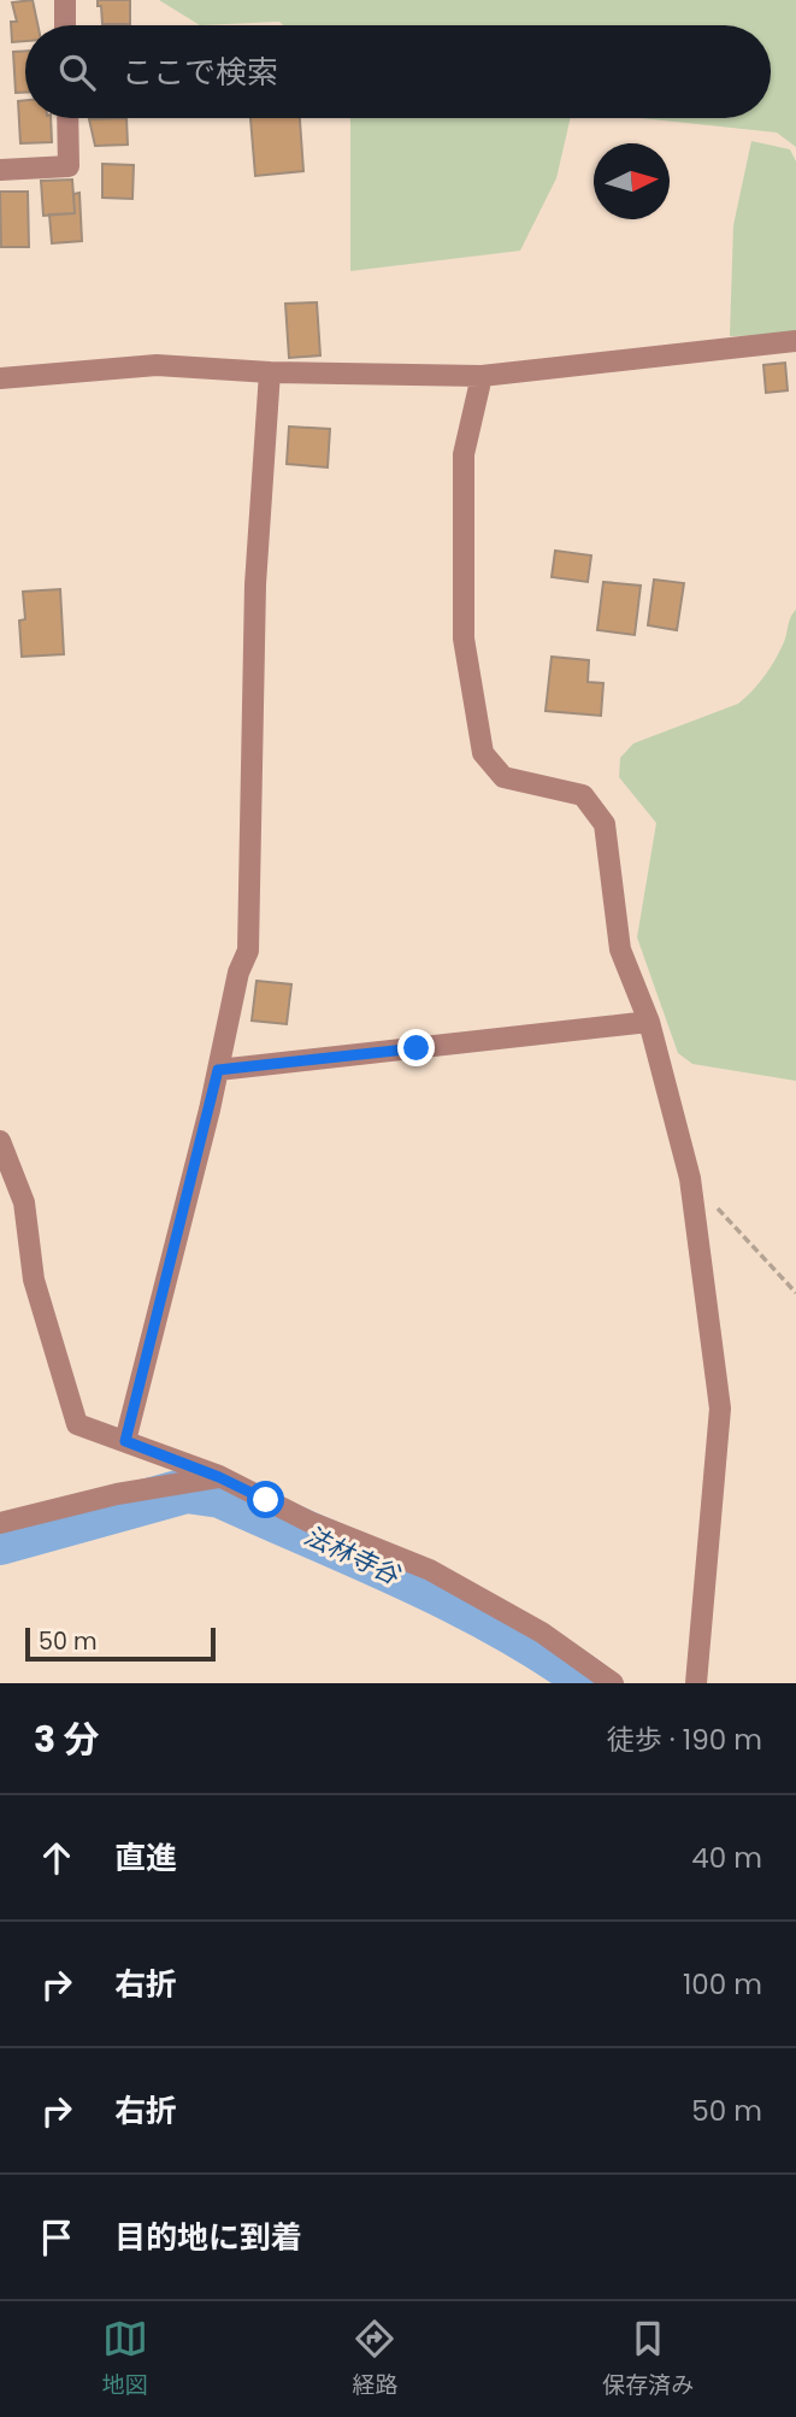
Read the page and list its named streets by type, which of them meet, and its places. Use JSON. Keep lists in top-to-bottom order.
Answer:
{
  "water": ["法林寺谷"],
  "scale_bar": "50 m",
  "north": "right",
  "page": {
    "search": "ここで検索",
    "scale": "50 m",
    "heading": ["3 分", "徒歩 · 190 m"],
    "list": [
      ["直進", "40 m"],
      ["右折", "100 m"],
      ["右折", "50 m"],
      "目的地に到着"
    ],
    "nav": ["地図", "経路", "保存済み"]
  }
}
